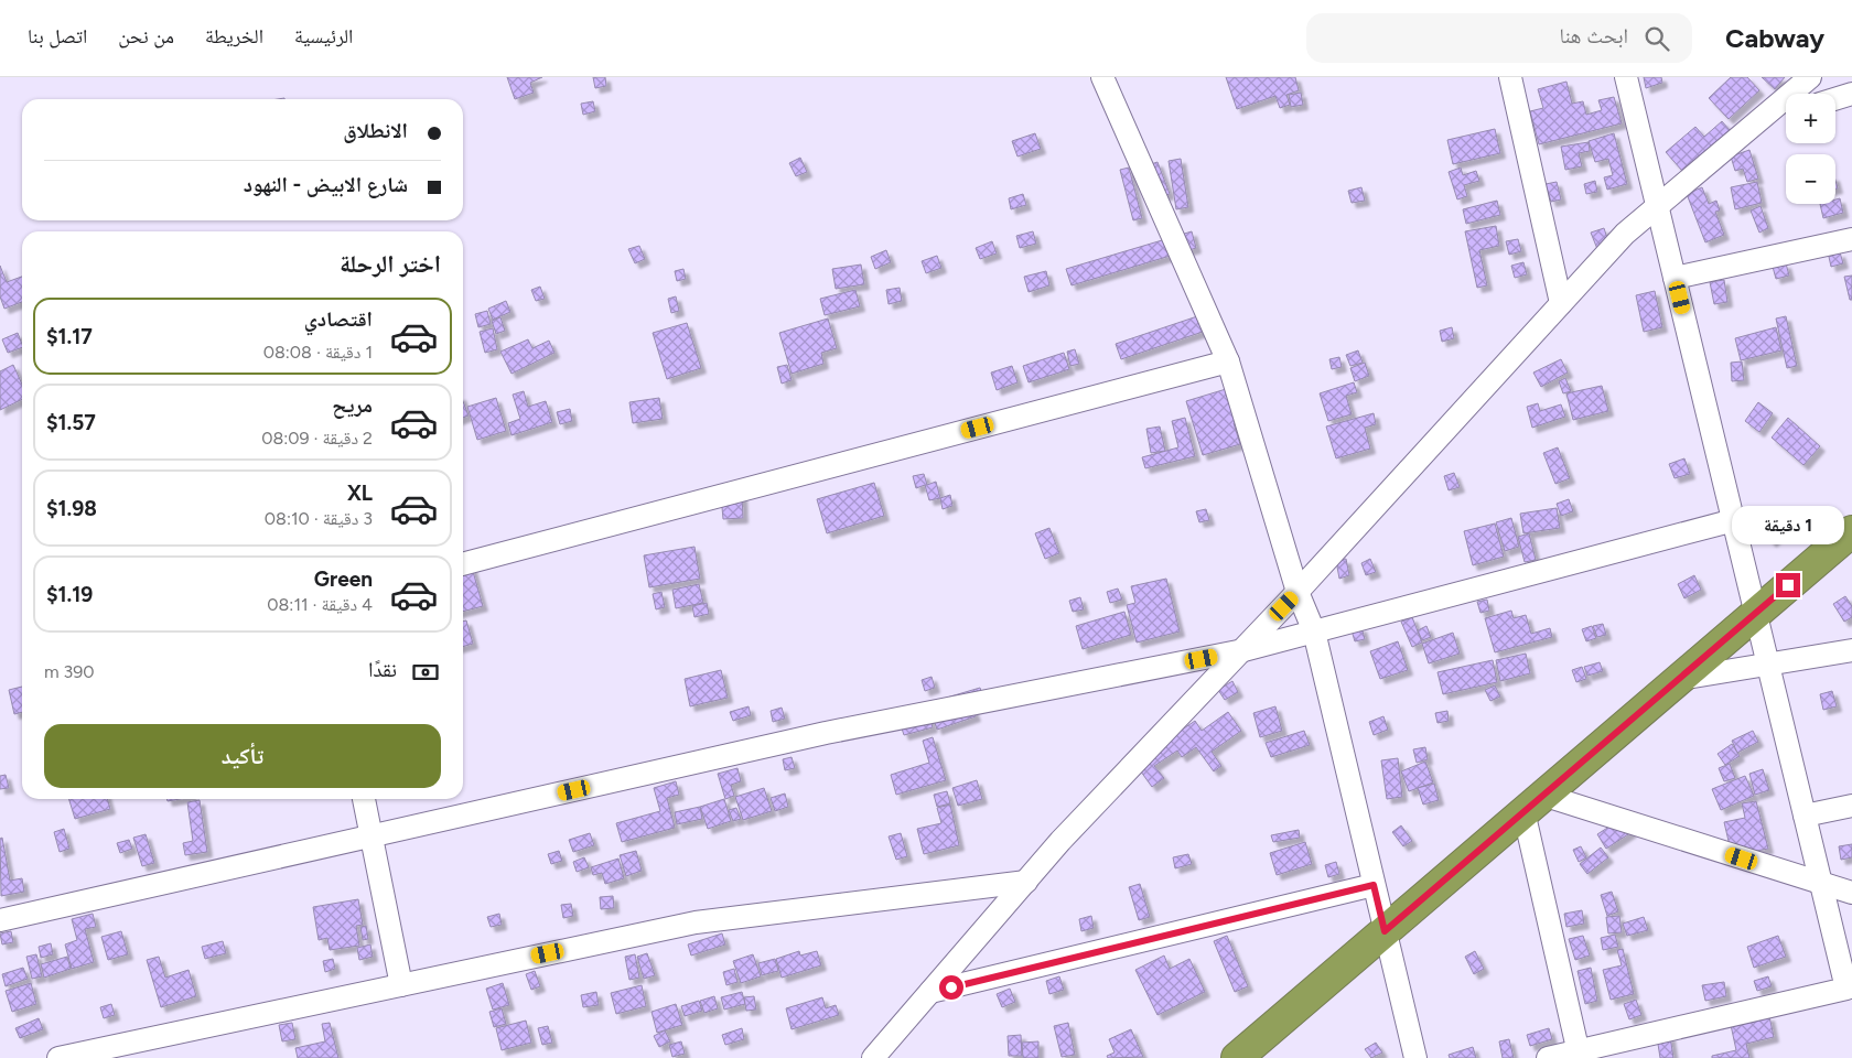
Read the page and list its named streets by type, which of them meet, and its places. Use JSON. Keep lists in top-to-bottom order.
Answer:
{
  "page": {
    "header": "Cabway",
    "search": "ابحث هنا",
    "nav": [
      "الرئيسية",
      "الخريطة",
      "من نحن",
      "اتصل بنا"
    ],
    "map_buttons": ["+", "−"],
    "banner": ["الانطلاق", "شارع الابيض - النهود"],
    "heading": "اختر الرحلة",
    "list": [
      {
        "name": "اقتصادي",
        "note": "1 دقيقة · 08:08",
        "value": "$1.17"
      },
      {
        "name": "مريح",
        "note": "2 دقيقة · 08:09",
        "value": "$1.57"
      },
      {
        "name": "XL",
        "note": "3 دقيقة · 08:10",
        "value": "$1.98"
      },
      {
        "name": "Green",
        "note": "4 دقيقة · 08:11",
        "value": "$1.19"
      }
    ],
    "bubble": "1 دقيقة",
    "pay": ["نقدًا", "390 m"],
    "buttons": "تأكيد"
  }
}
